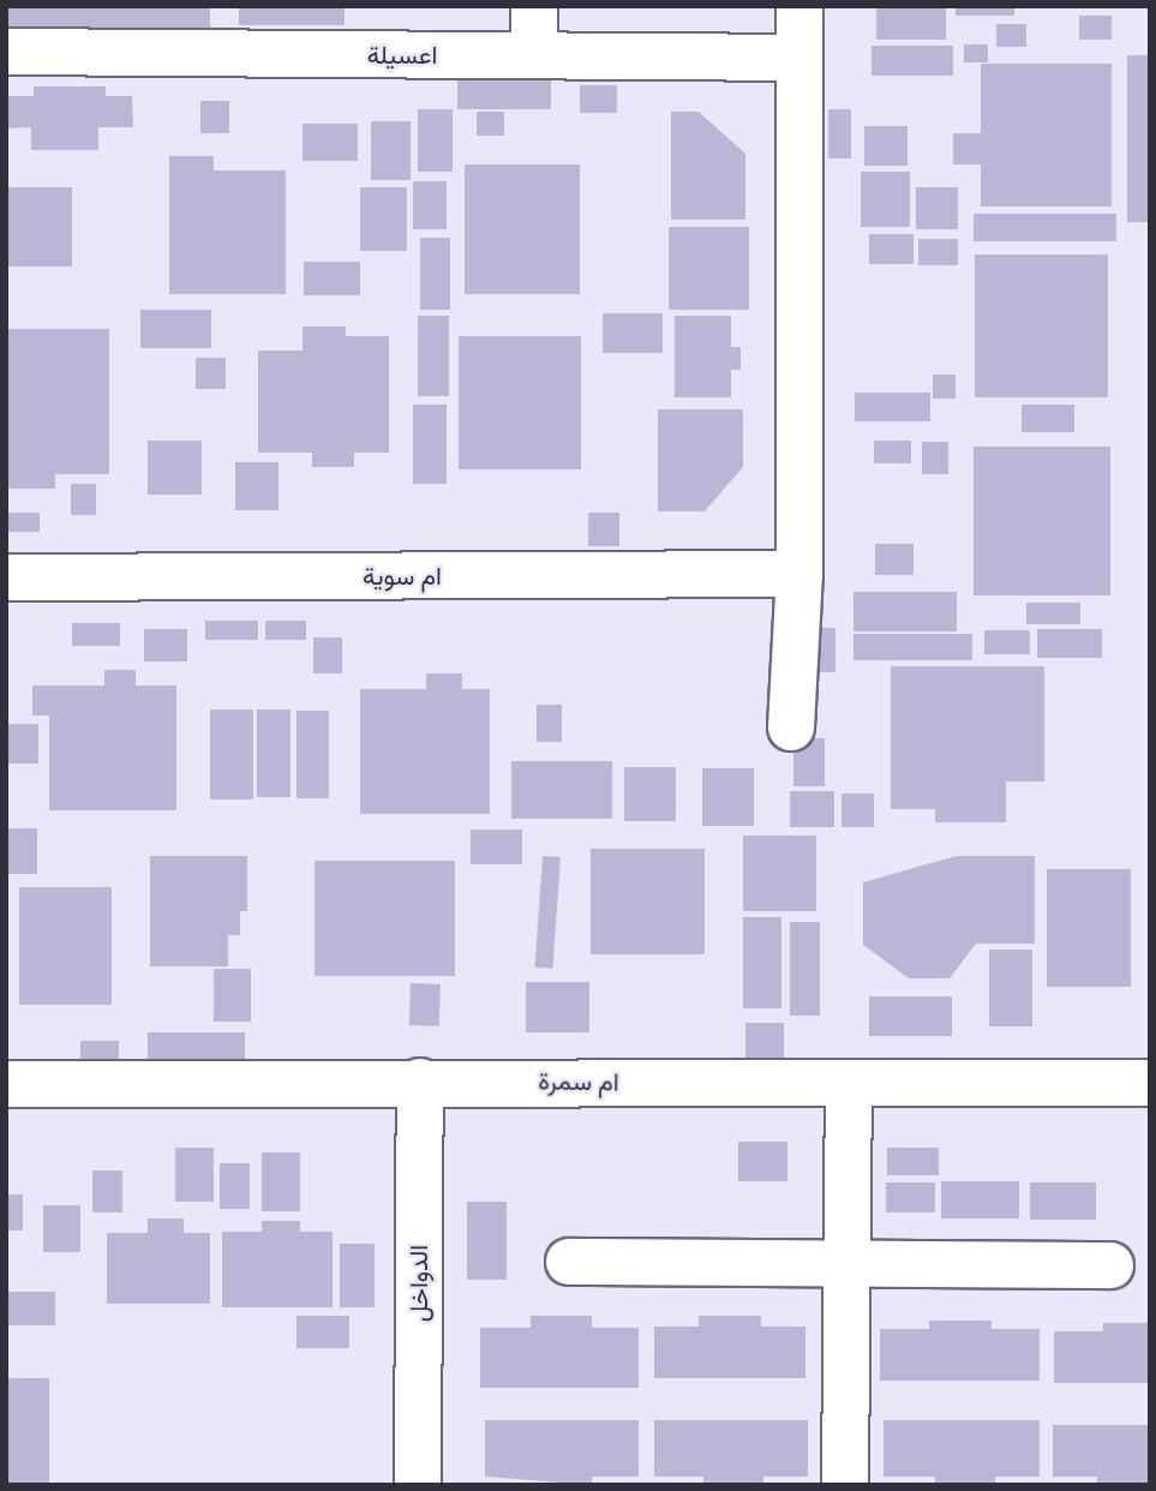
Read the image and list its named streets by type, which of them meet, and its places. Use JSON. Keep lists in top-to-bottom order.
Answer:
{
  "streets": {
    "street": [
      "اعسيلة",
      "ام سوية",
      "ام سمرة",
      "الدواخل"
    ]
  },
  "crossings": [
    ["ام سمرة", "الدواخل"]
  ]
}
